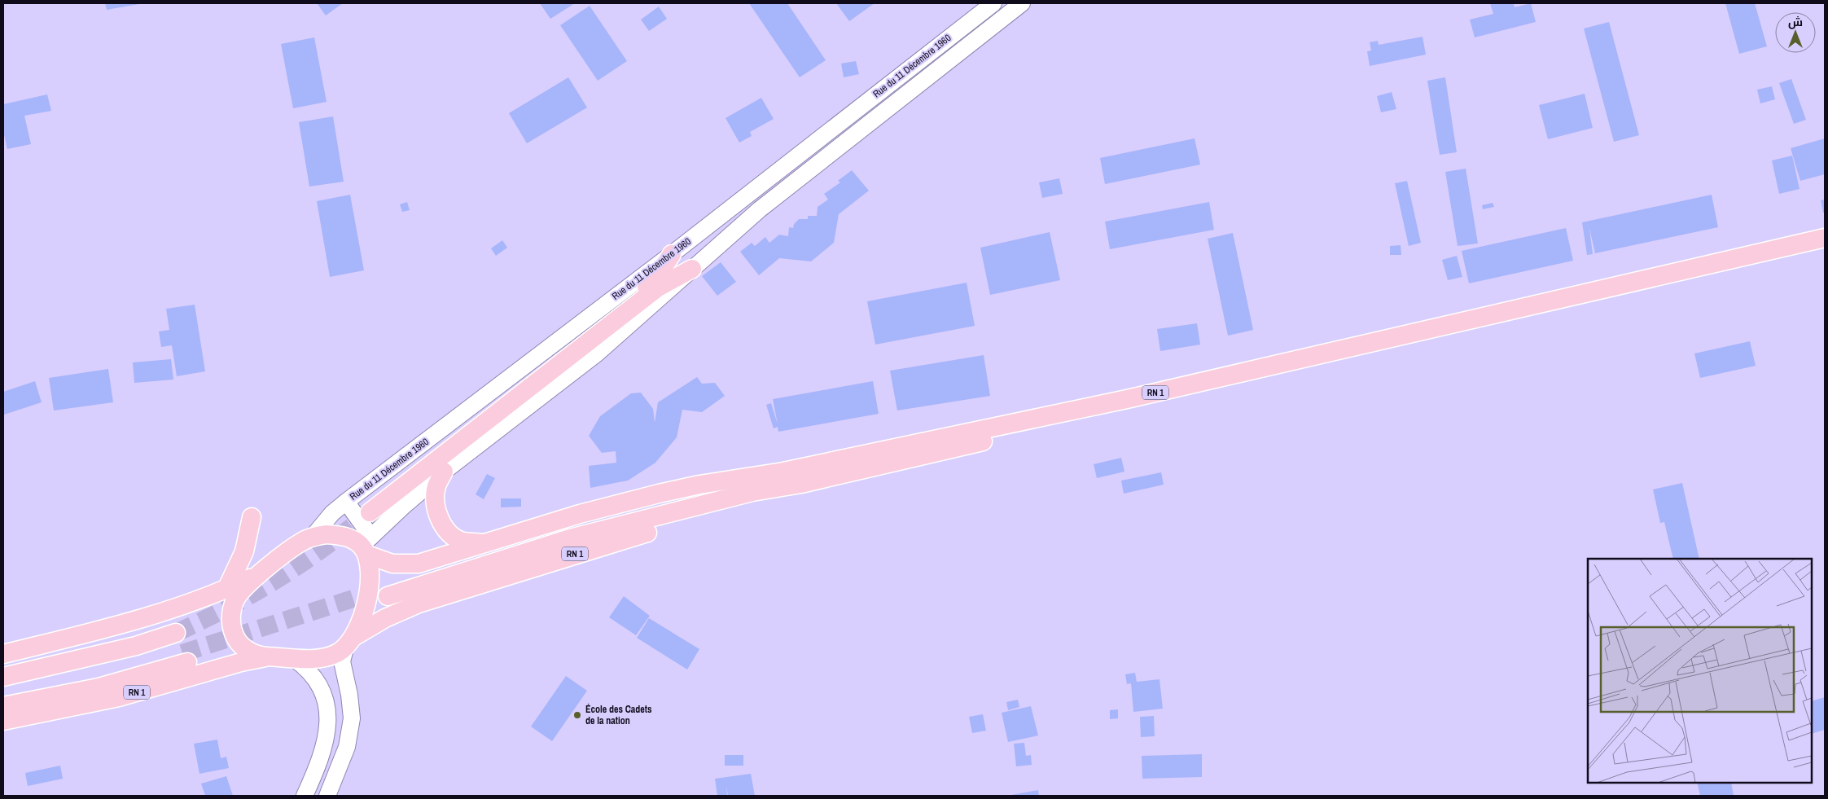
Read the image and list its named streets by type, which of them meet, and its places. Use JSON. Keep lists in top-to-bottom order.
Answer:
{
  "streets": {
    "main road": ["Rue du 11 Décembre 1960", "RN 1"]
  },
  "crossings": [
    ["Rue du 11 Décembre 1960", "RN 1"]
  ],
  "places": ["École des Cadets de la nation"],
  "north": "top"
}
